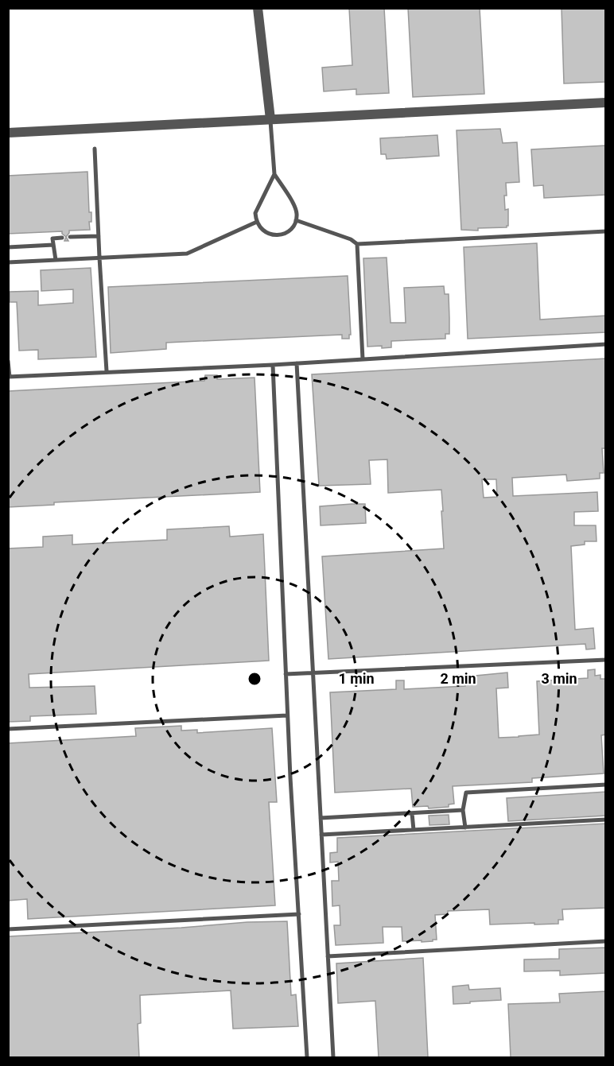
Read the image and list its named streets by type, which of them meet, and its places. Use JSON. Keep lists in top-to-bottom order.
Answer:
{
  "rings": ["1 min", "2 min", "3 min"]
}
